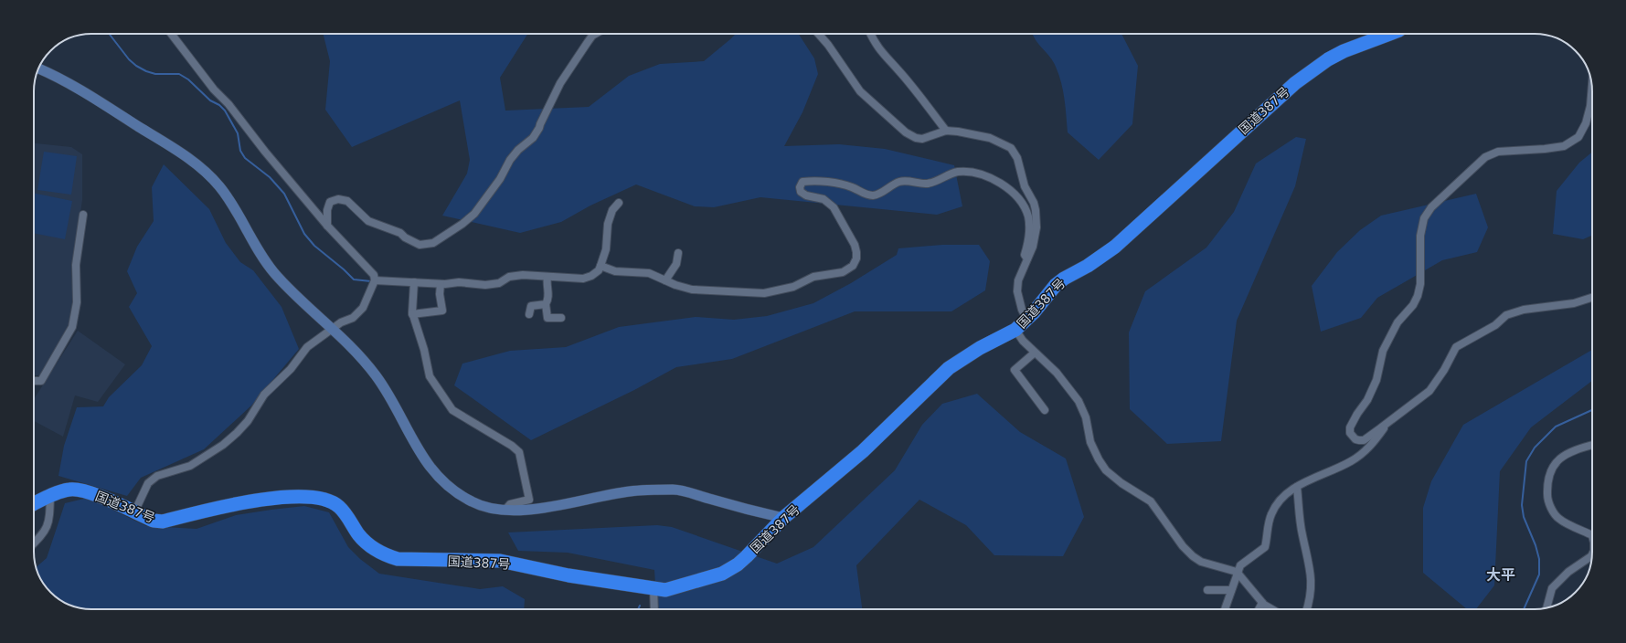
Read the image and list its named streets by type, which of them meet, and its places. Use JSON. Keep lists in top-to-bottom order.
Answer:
{
  "streets": {
    "highway": ["国道387号"]
  },
  "districts": ["大平"]
}
